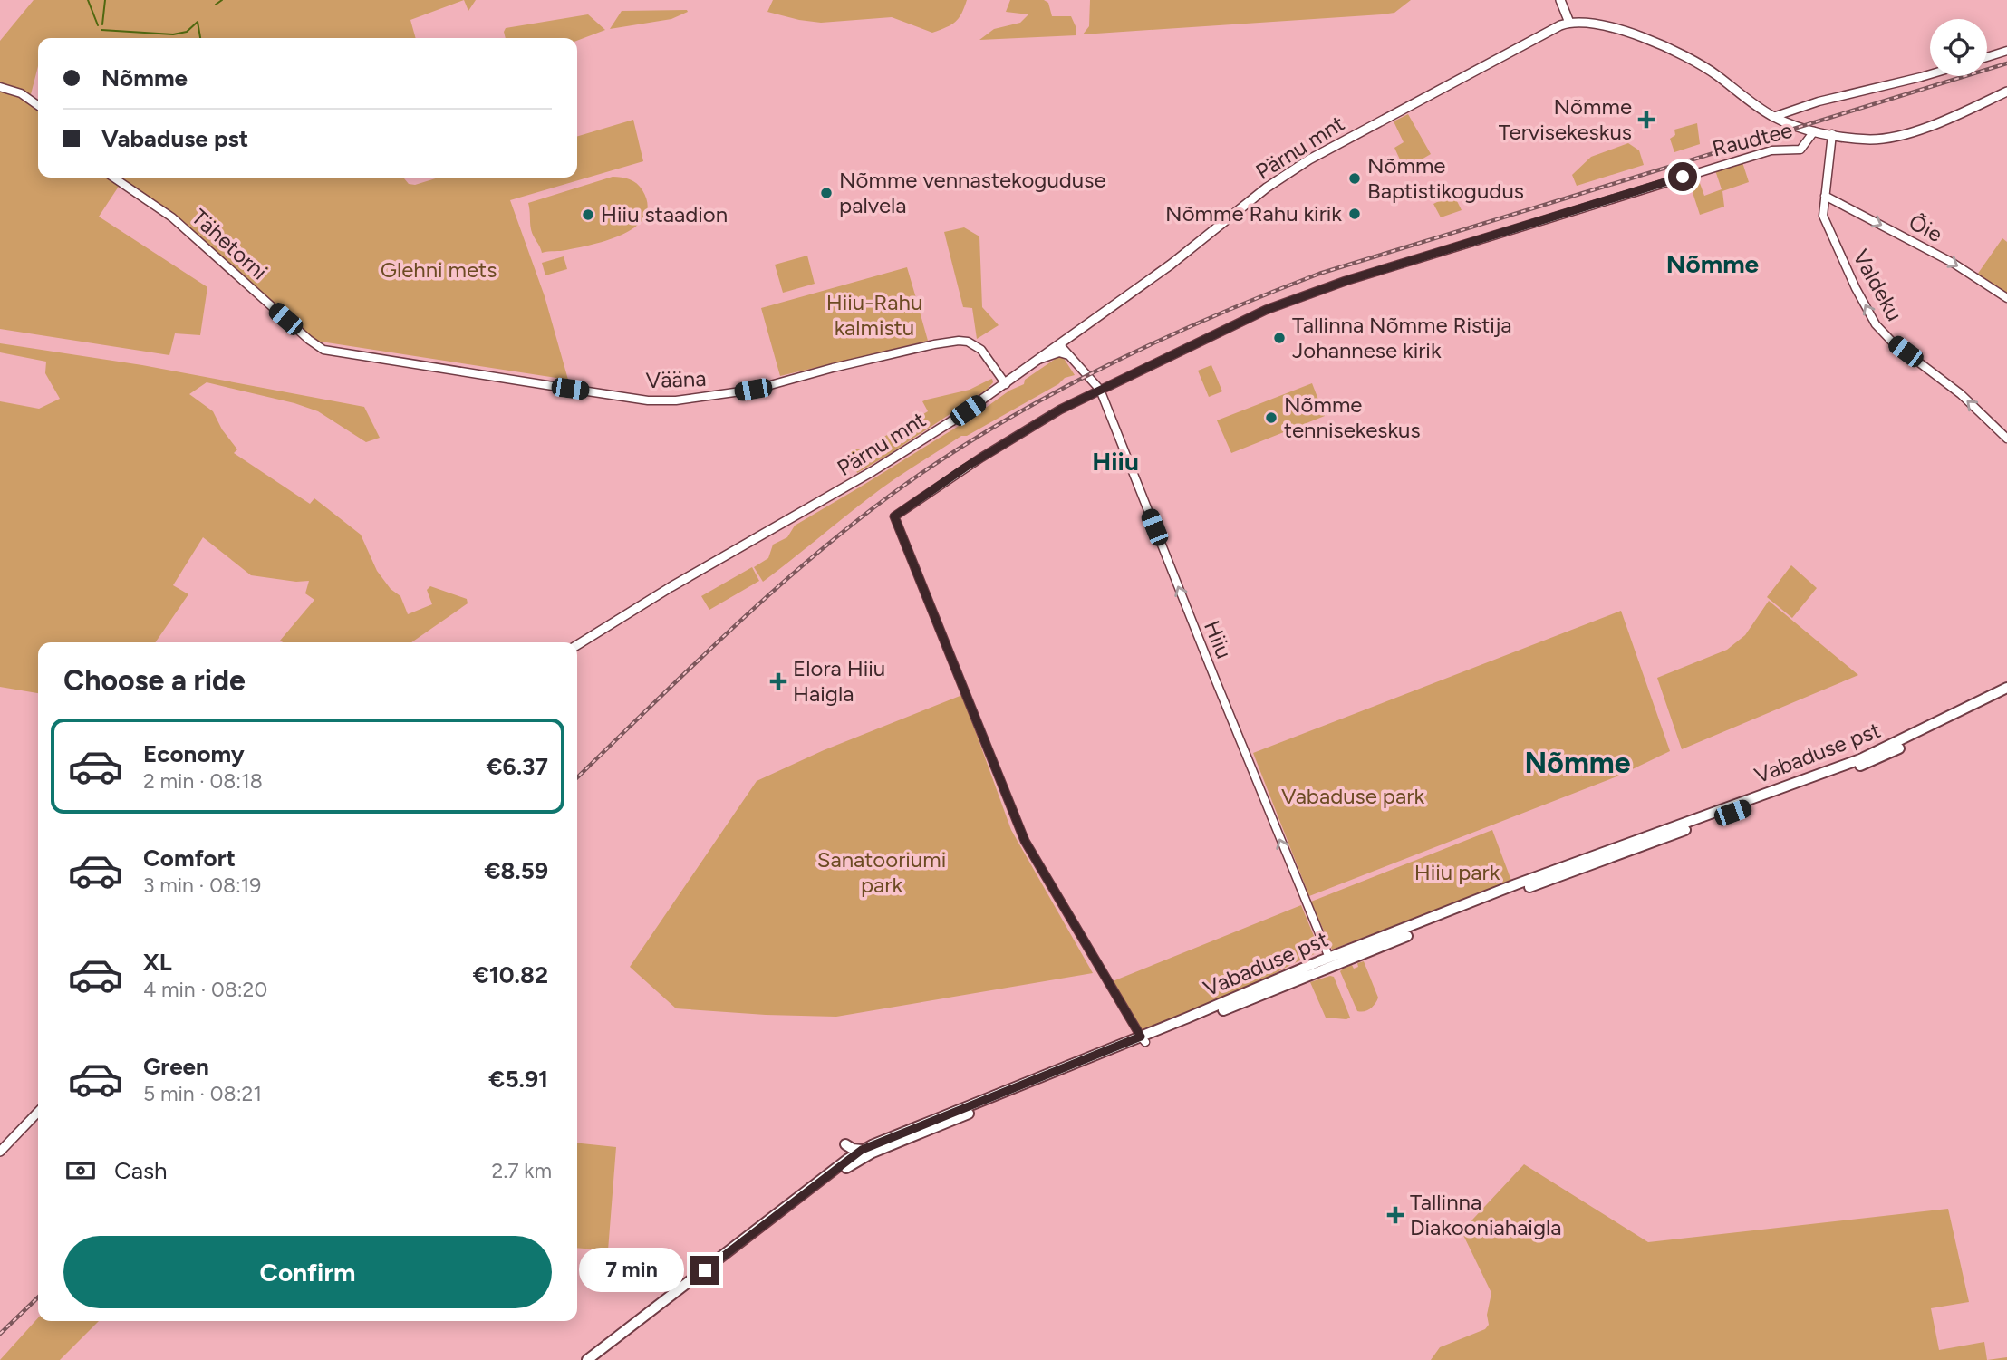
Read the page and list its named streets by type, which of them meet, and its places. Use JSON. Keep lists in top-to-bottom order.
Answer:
{
  "streets": {
    "highway": ["Vabaduse pst"],
    "main road": ["Pärnu mnt"],
    "street": [
      "Raudtee",
      "Õie",
      "Tähetorni",
      "Valdeku",
      "Vääna",
      "Hiiu"
    ]
  },
  "crossings": [
    ["Raudtee", "Hiiu"],
    ["Raudtee", "Vabaduse pst"],
    ["Pärnu mnt", "Vääna"],
    ["Pärnu mnt", "Hiiu"],
    ["Õie", "Valdeku"],
    ["Tähetorni", "Vääna"],
    ["Hiiu", "Vabaduse pst"]
  ],
  "one_way": ["Õie", "Valdeku", "Hiiu"],
  "districts": ["Nõmme", "Hiiu", "Nõmme"],
  "parks": [
    "Glehni mets",
    "Hiiu-Rahu kalmistu",
    "Vabaduse park",
    "Sanatooriumi park",
    "Hiiu park"
  ],
  "places": {
    "health": ["Nõmme Tervisekeskus", "Elora Hiiu Haigla", "Tallinna Diakooniahaigla"],
    "other": [
      "Nõmme Baptistikogudus",
      "Nõmme vennastekoguduse palvela",
      "Nõmme Rahu kirik",
      "Hiiu staadion",
      "Tallinna Nõmme Ristija Johannese kirik",
      "Nõmme tennisekeskus"
    ]
  },
  "page": {
    "banner": ["Nõmme", "Vabaduse pst"],
    "heading": "Choose a ride",
    "list": [
      {
        "name": "Economy",
        "note": "2 min · 08:18",
        "value": "€6.37"
      },
      {
        "name": "Comfort",
        "note": "3 min · 08:19",
        "value": "€8.59"
      },
      {
        "name": "XL",
        "note": "4 min · 08:20",
        "value": "€10.82"
      },
      {
        "name": "Green",
        "note": "5 min · 08:21",
        "value": "€5.91"
      }
    ],
    "pay": ["Cash", "2.7 km"],
    "buttons": "Confirm",
    "bubble": "7 min"
  }
}
